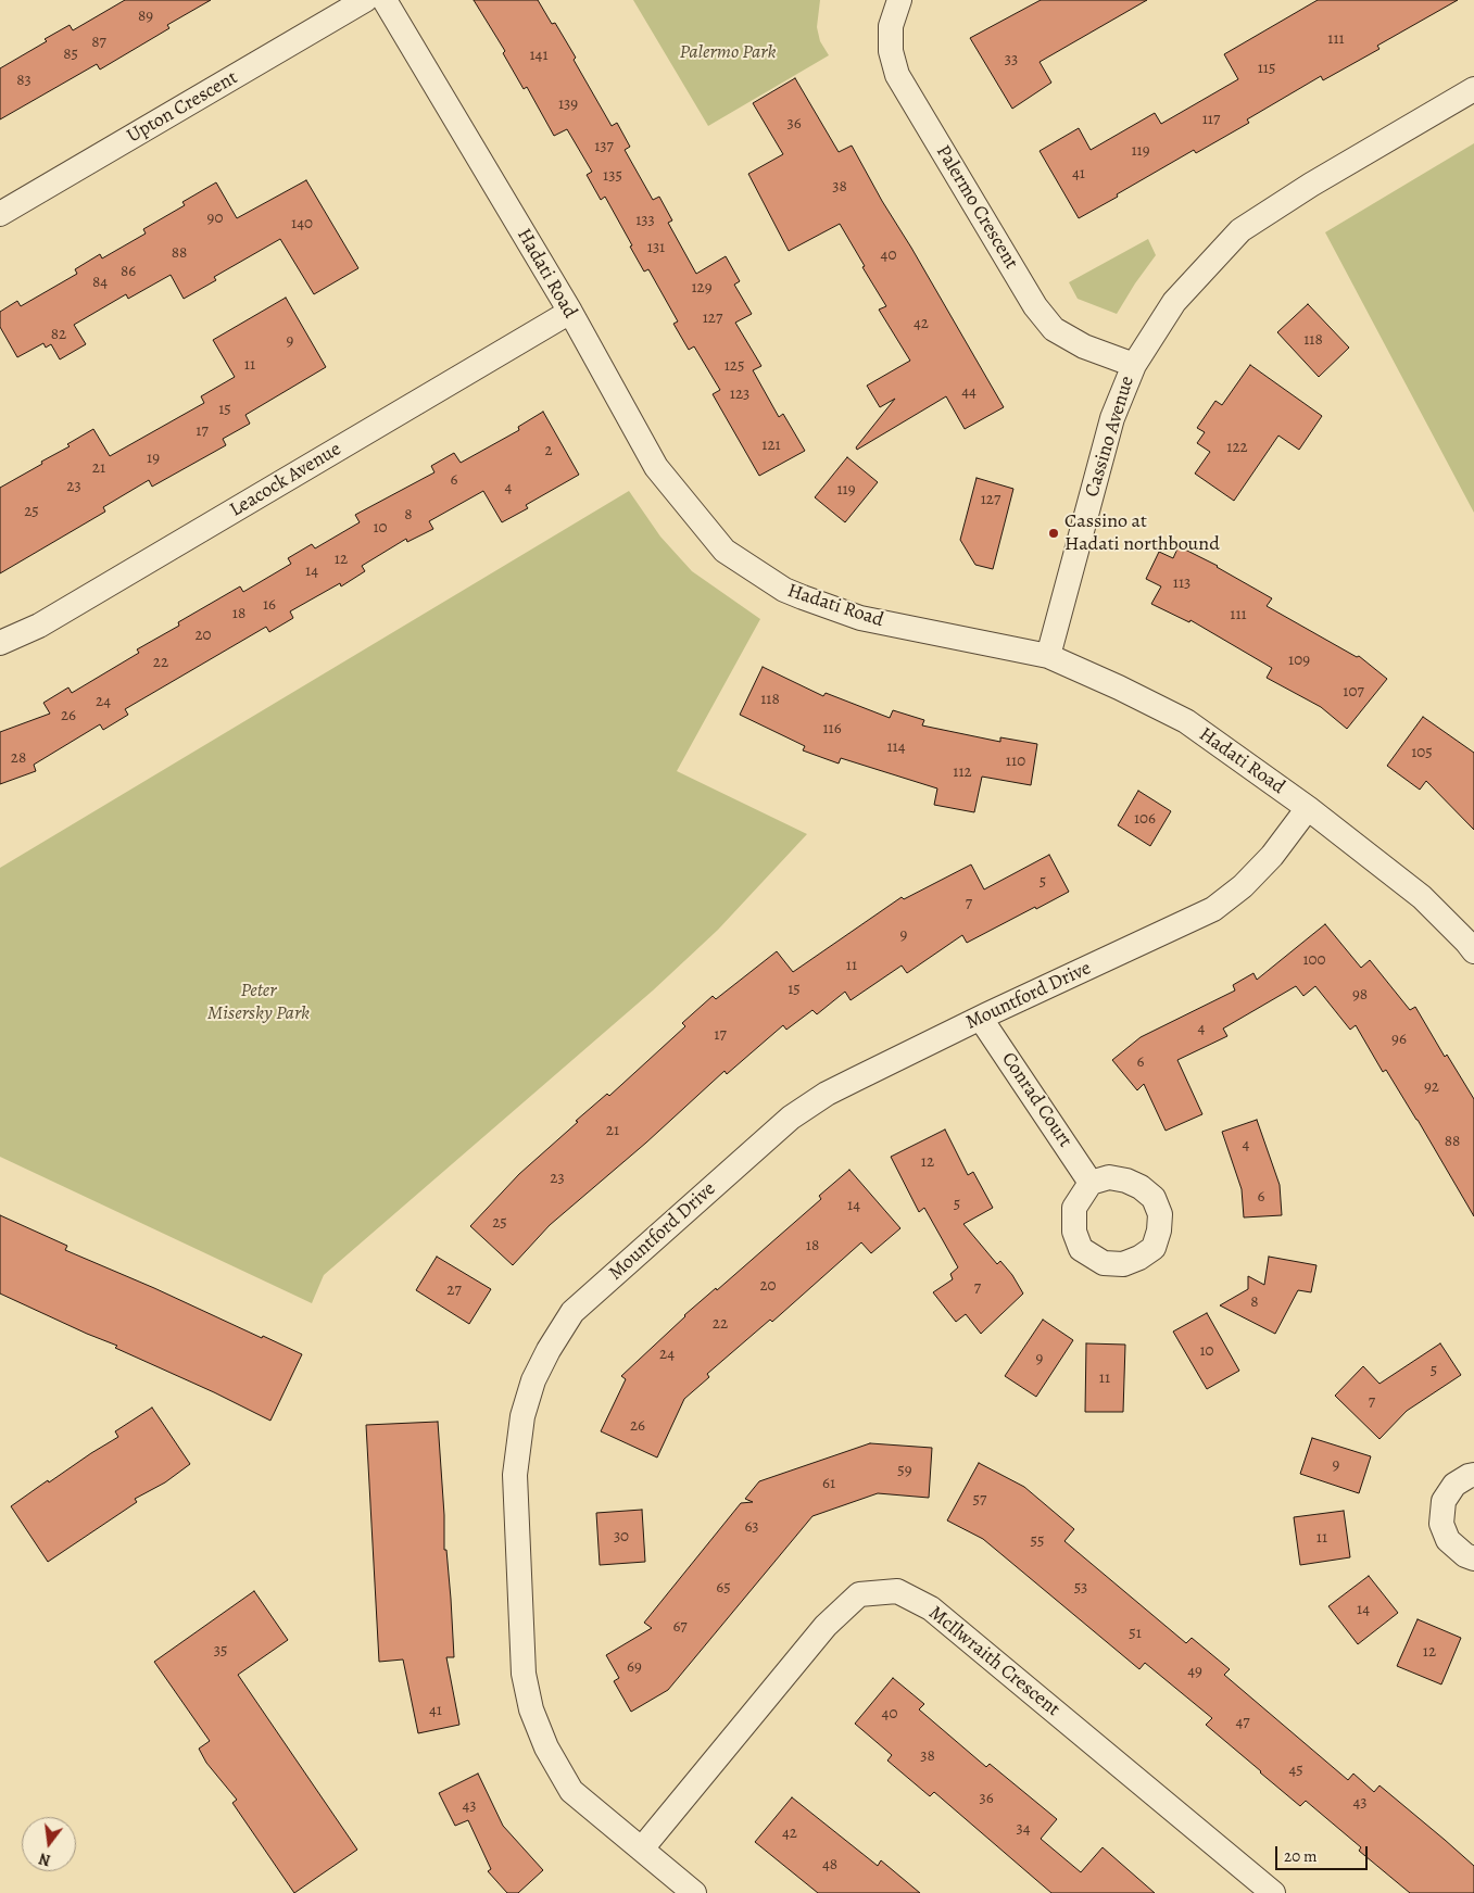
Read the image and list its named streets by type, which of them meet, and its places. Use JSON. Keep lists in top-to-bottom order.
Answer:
{
  "streets": {
    "street": [
      "Upton Crescent",
      "Palermo Crescent",
      "Hadati Road",
      "Cassino Avenue",
      "Leacock Avenue",
      "Mountford Drive",
      "Conrad Court",
      "McIlwraith Crescent"
    ]
  },
  "crossings": [
    ["Palermo Crescent", "Cassino Avenue"],
    ["Hadati Road", "Cassino Avenue"],
    ["Hadati Road", "Leacock Avenue"],
    ["Hadati Road", "Mountford Drive"],
    ["Mountford Drive", "Conrad Court"],
    ["Mountford Drive", "McIlwraith Crescent"]
  ],
  "parks": ["Palermo Park", "Peter Misersky Park"],
  "places": ["Cassino at Hadati northbound"],
  "house_numbers": [
    "89",
    "111",
    "87",
    "85",
    "141",
    "33",
    "115",
    "83",
    "139",
    "117",
    "36",
    "137",
    "119",
    "41",
    "135",
    "38",
    "90",
    "133",
    "140",
    "131",
    "88",
    "40",
    "86",
    "84",
    "129",
    "127",
    "42",
    "82",
    "118",
    "9",
    "11",
    "125",
    "44",
    "123",
    "15",
    "17",
    "121",
    "122",
    "2",
    "19",
    "21",
    "6",
    "23",
    "4",
    "119",
    "127",
    "25",
    "8",
    "10",
    "12",
    "14",
    "113",
    "16",
    "18",
    "111",
    "20",
    "109",
    "22",
    "107",
    "118",
    "24",
    "26",
    "116",
    "114",
    "105",
    "28",
    "110",
    "112",
    "106",
    "5",
    "7",
    "9",
    "100",
    "11",
    "15",
    "98",
    "4",
    "17",
    "96",
    "6",
    "92",
    "21",
    "88",
    "4",
    "12",
    "23",
    "6",
    "5",
    "14",
    "25",
    "18",
    "20",
    "7",
    "27",
    "8",
    "22",
    "10",
    "24",
    "9",
    "5",
    "11",
    "7",
    "26",
    "9",
    "59",
    "61",
    "57",
    "63",
    "30",
    "11",
    "55",
    "65",
    "53",
    "14",
    "67",
    "51",
    "35",
    "12",
    "69",
    "49",
    "41",
    "40",
    "47",
    "38",
    "45",
    "36",
    "43",
    "43",
    "34",
    "42",
    "48"
  ],
  "scale_bar": "20 m",
  "north": "bottom"
}
